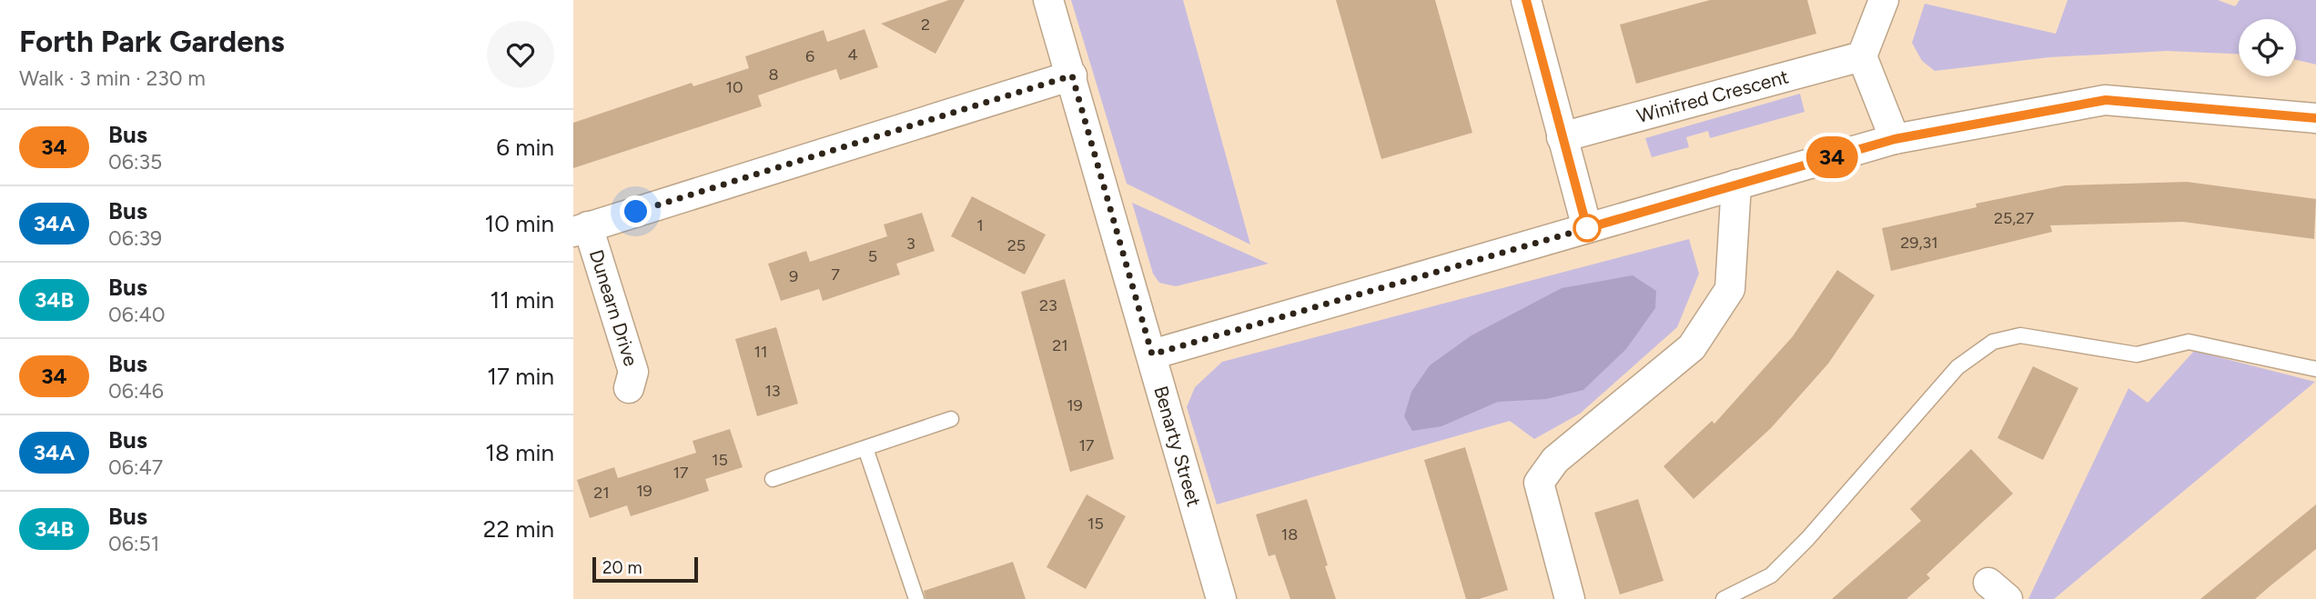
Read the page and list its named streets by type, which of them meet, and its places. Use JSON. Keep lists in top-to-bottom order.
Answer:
{
  "streets": {
    "street": ["Winifred Crescent", "Dunearn Drive", "Benarty Street"]
  },
  "crossings": [
    ["Dunearn Drive", "Benarty Street"]
  ],
  "lines": ["bus line 34"],
  "house_numbers": [
    "2",
    "4",
    "6",
    "8",
    "10",
    "25,27",
    "1",
    "29,31",
    "3",
    "25",
    "5",
    "7",
    "9",
    "23",
    "21",
    "11",
    "13",
    "19",
    "17",
    "15",
    "17",
    "19",
    "21",
    "15",
    "18"
  ],
  "scale_bar": "20 m",
  "page": {
    "heading": ["Forth Park Gardens", "Walk · 3 min · 230 m"],
    "on_map": "34",
    "list": [
      {
        "mark": "34",
        "name": "Bus",
        "note": "06:35",
        "value": "6 min"
      },
      {
        "mark": "34A",
        "name": "Bus",
        "note": "06:39",
        "value": "10 min"
      },
      {
        "mark": "34B",
        "name": "Bus",
        "note": "06:40",
        "value": "11 min"
      },
      {
        "mark": "34",
        "name": "Bus",
        "note": "06:46",
        "value": "17 min"
      },
      {
        "mark": "34A",
        "name": "Bus",
        "note": "06:47",
        "value": "18 min"
      },
      {
        "mark": "34B",
        "name": "Bus",
        "note": "06:51",
        "value": "22 min"
      }
    ],
    "scale": "20 m"
  }
}
